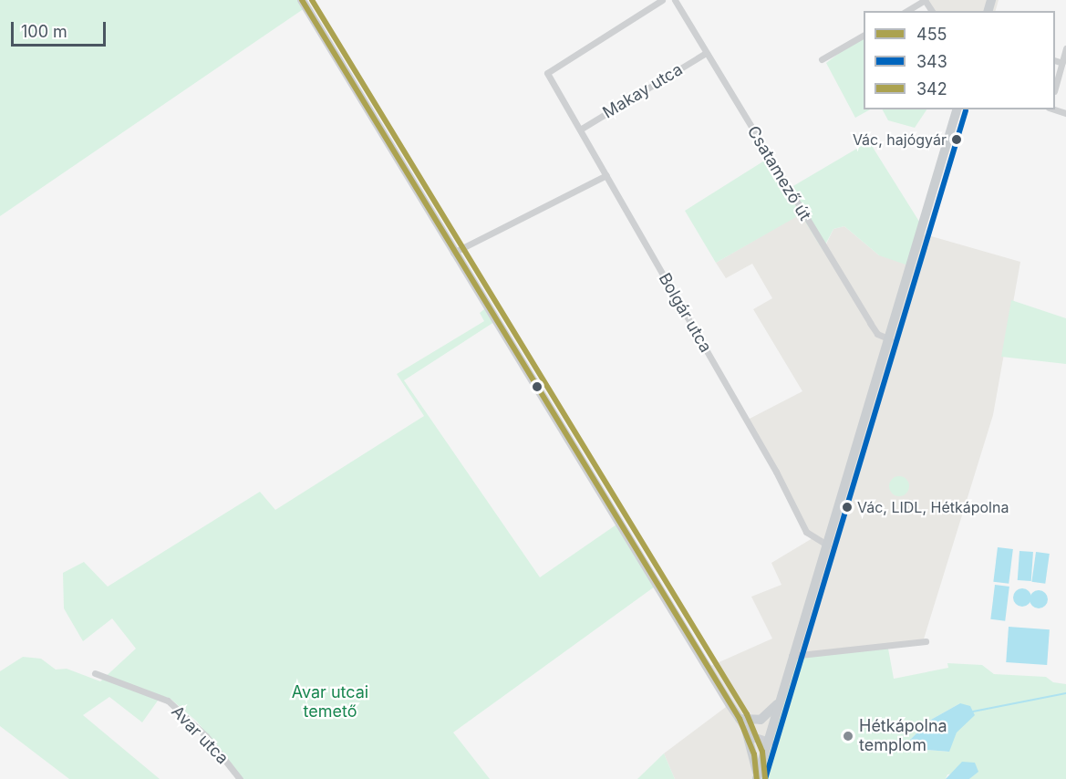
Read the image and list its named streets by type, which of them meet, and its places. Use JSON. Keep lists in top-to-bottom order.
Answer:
{
  "streets": {
    "street": [
      "Makay utca",
      "Csatamező út",
      "Bolgár utca",
      "Avar utca"
    ]
  },
  "crossings": [
    ["Makay utca", "Csatamező út"],
    ["Makay utca", "Bolgár utca"]
  ],
  "parks": ["Avar utcai temető"],
  "places": ["Vác, hajógyár", "Vác, LIDL, Hétkápolna", "Hétkápolna templom"],
  "lines": ["transit line 455", "transit line 342", "transit line 343"],
  "legend": ["455", "343", "342"],
  "scale_bar": "100 m"
}
